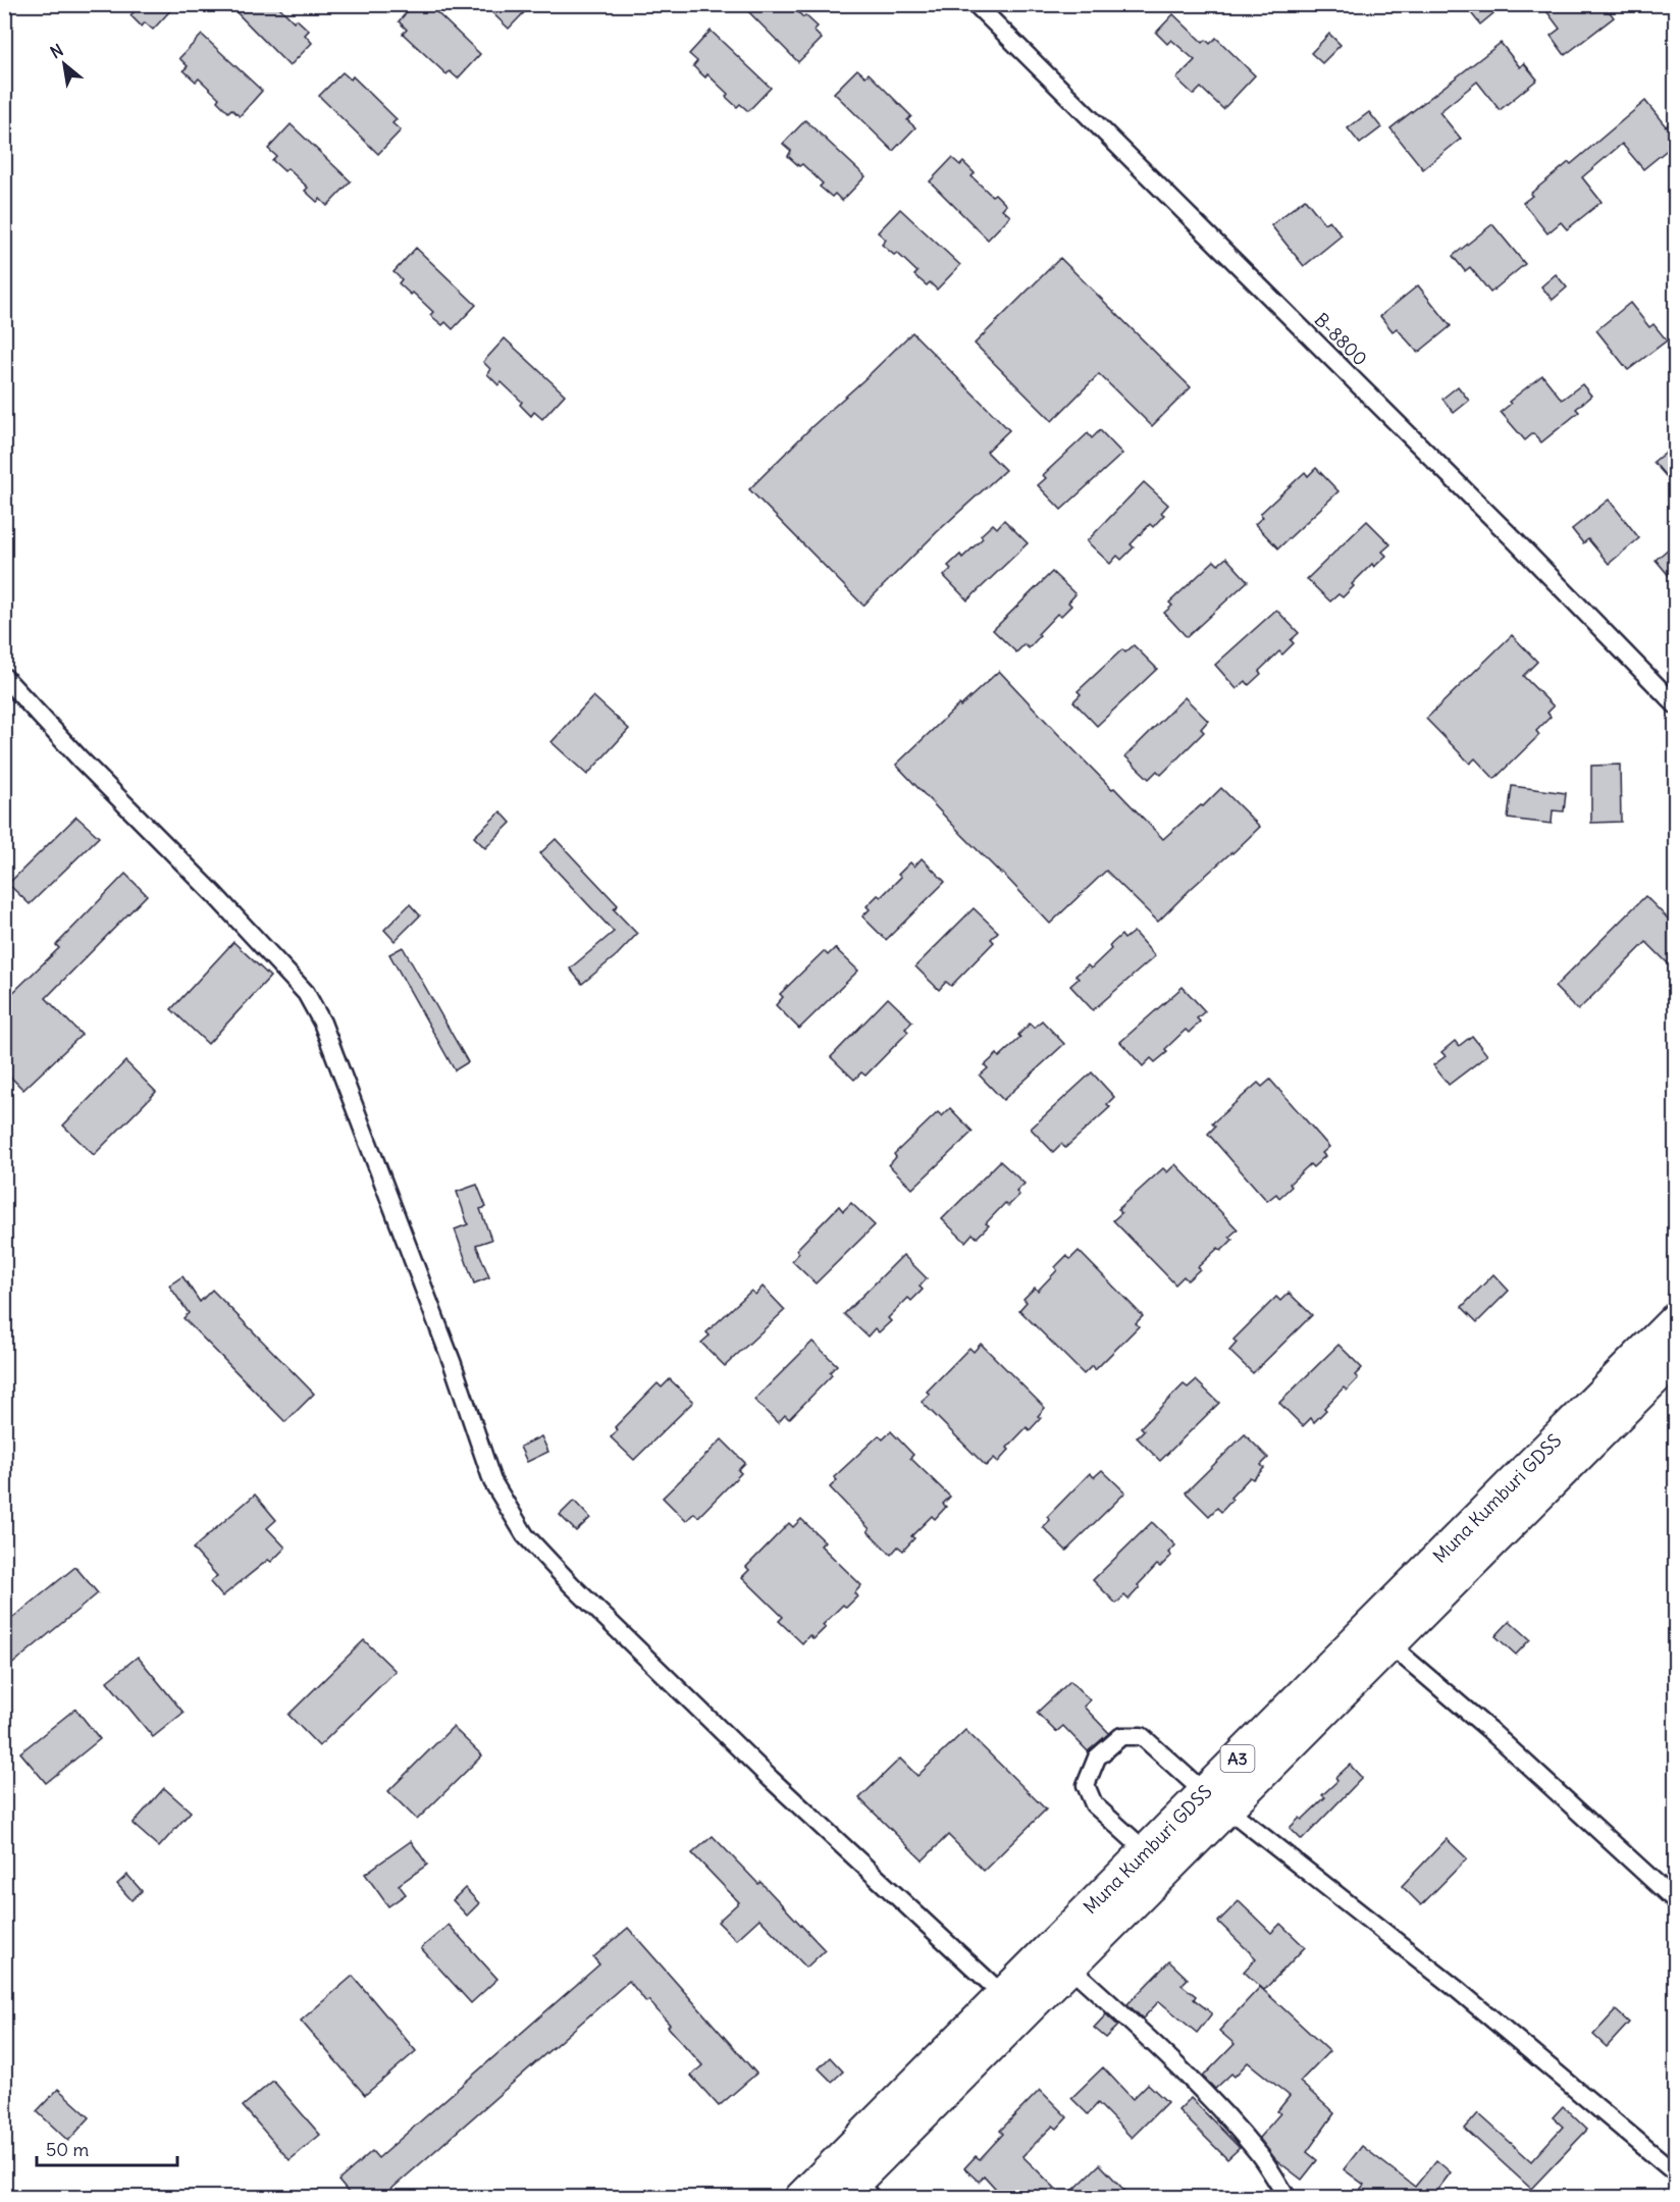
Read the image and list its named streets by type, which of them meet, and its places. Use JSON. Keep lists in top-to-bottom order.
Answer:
{
  "streets": {
    "highway": ["Muna Kumburi GDSS", "A3"],
    "street": ["B-8800"]
  },
  "scale_bar": "50 m",
  "north": "top left"
}
